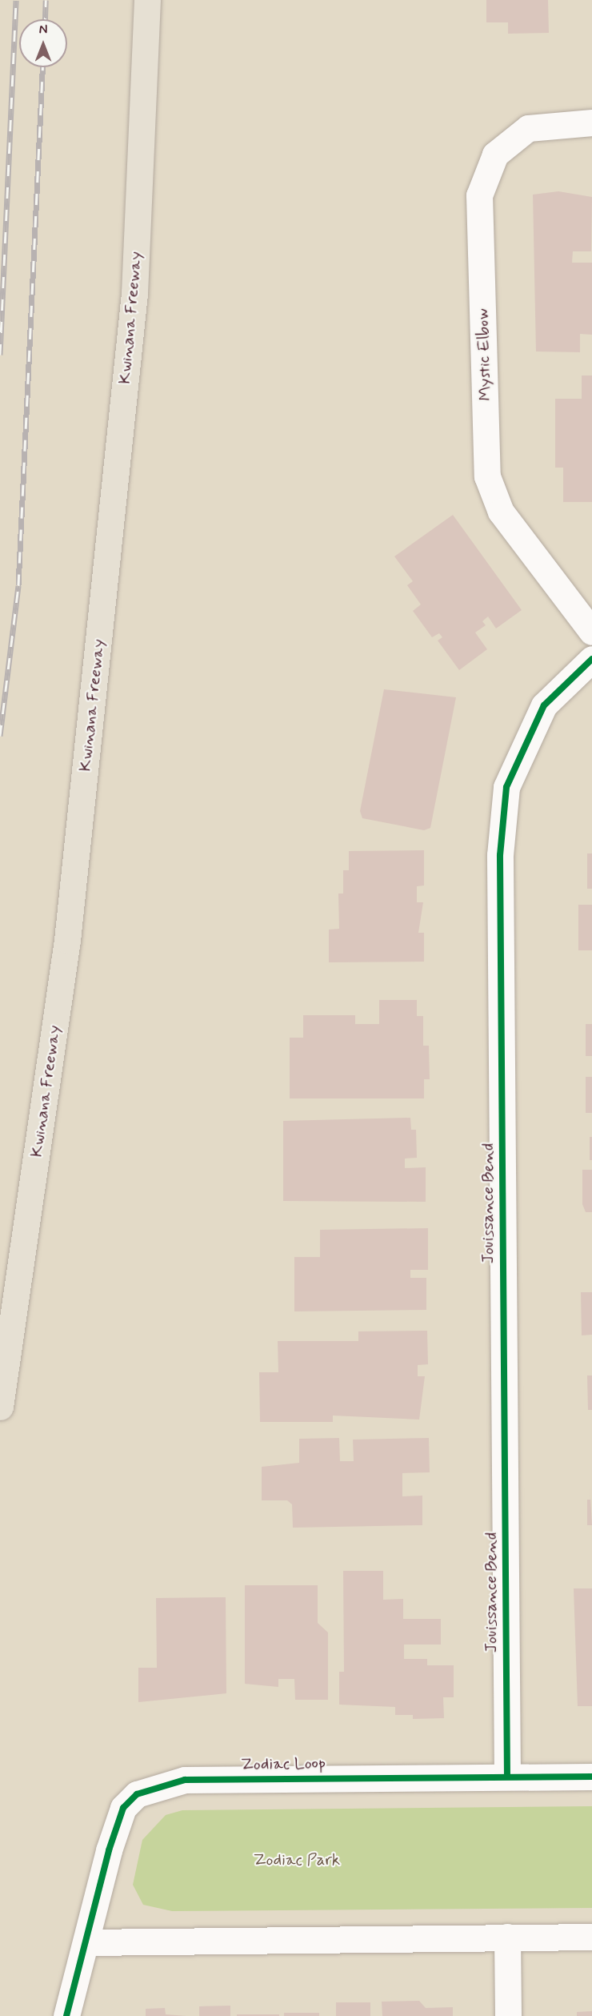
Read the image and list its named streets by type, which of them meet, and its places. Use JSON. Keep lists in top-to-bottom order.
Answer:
{
  "streets": {
    "highway": ["Kwinana Freeway"],
    "street": ["Mystic Elbow", "Jouissance Bend", "Zodiac Loop"]
  },
  "crossings": [
    ["Jouissance Bend", "Zodiac Loop"]
  ],
  "parks": ["Zodiac Park"],
  "north": "top"
}
